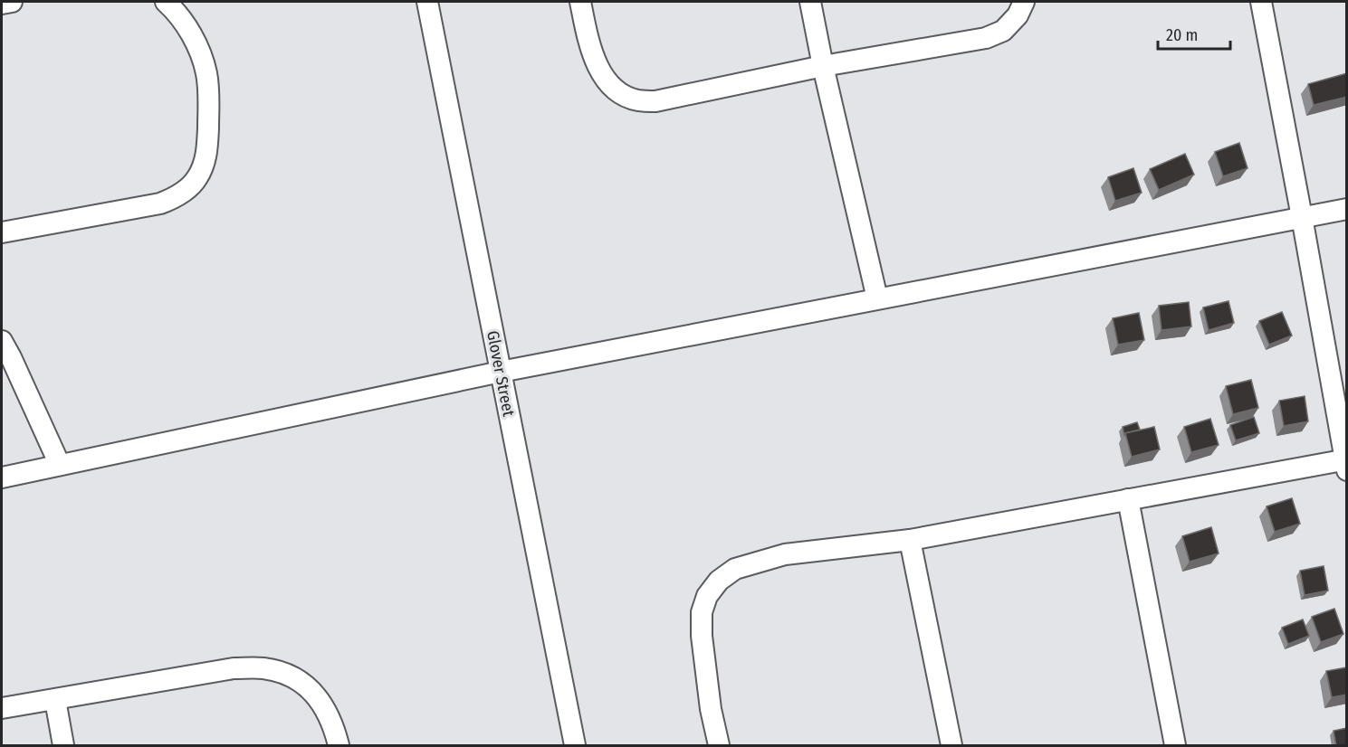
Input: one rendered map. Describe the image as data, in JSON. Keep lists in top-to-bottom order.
{
  "streets": {
    "street": ["Glover Street"]
  },
  "scale_bar": "20 m"
}
